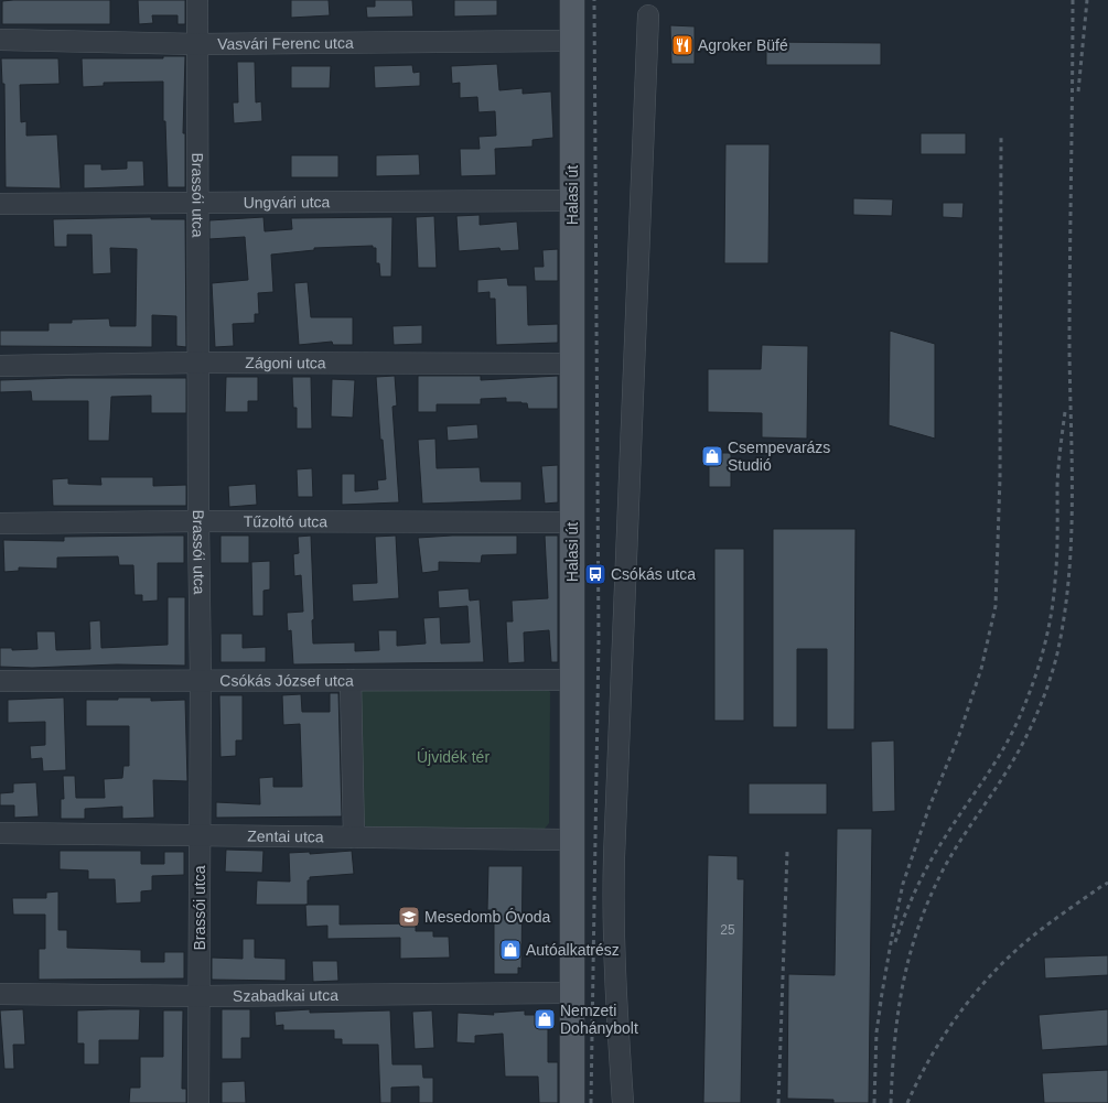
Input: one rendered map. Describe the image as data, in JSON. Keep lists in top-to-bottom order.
{
  "streets": {
    "main road": ["Halasi út"],
    "street": [
      "Vasvári Ferenc utca",
      "Brassói utca",
      "Ungvári utca",
      "Zágoni utca",
      "Tűzoltó utca",
      "Csókás József utca",
      "Zentai utca",
      "Szabadkai utca"
    ]
  },
  "crossings": [
    ["Vasvári Ferenc utca", "Brassói utca"],
    ["Vasvári Ferenc utca", "Halasi út"],
    ["Brassói utca", "Ungvári utca"],
    ["Brassói utca", "Zágoni utca"],
    ["Brassói utca", "Tűzoltó utca"],
    ["Brassói utca", "Csókás József utca"],
    ["Brassói utca", "Zentai utca"],
    ["Brassói utca", "Szabadkai utca"],
    ["Halasi út", "Ungvári utca"],
    ["Halasi út", "Zágoni utca"],
    ["Halasi út", "Tűzoltó utca"],
    ["Halasi út", "Csókás József utca"],
    ["Halasi út", "Zentai utca"],
    ["Halasi út", "Szabadkai utca"]
  ],
  "parks": ["Újvidék tér"],
  "places": {
    "restaurant": ["Agroker Büfé"],
    "shop": ["Csempevarázs Studió", "Autóalkatrész", "Nemzeti Dohánybolt"],
    "bus stop": ["Csókás utca"],
    "school or university": ["Mesedomb Óvoda"]
  },
  "house_numbers": ["25"]
}
